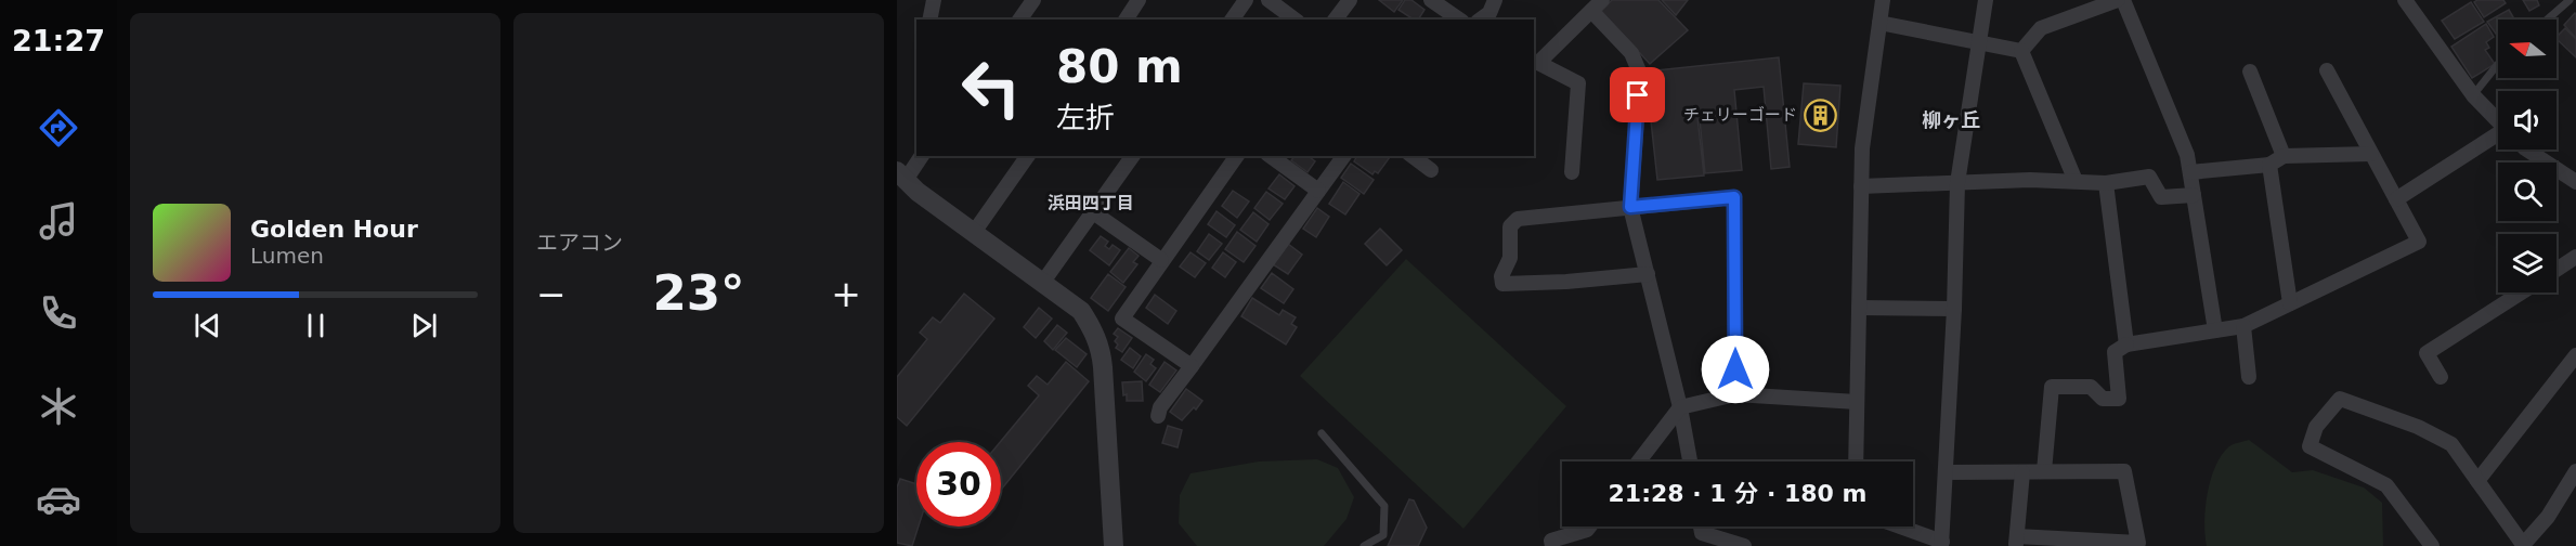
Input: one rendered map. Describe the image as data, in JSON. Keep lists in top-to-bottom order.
{
  "districts": ["柳ヶ丘", "浜田四丁目"],
  "places": {
    "building": ["チェリーゴード"]
  },
  "north": "left",
  "page": {
    "tabs": "21:27",
    "tile": "エアコン",
    "turn": ["80 m", "左折"],
    "song": ["Golden Hour", "Lumen"],
    "heat": ["−", "23°", "+"],
    "limit": "30",
    "trip": "21:28 · 1 分 · 180 m"
  }
}
